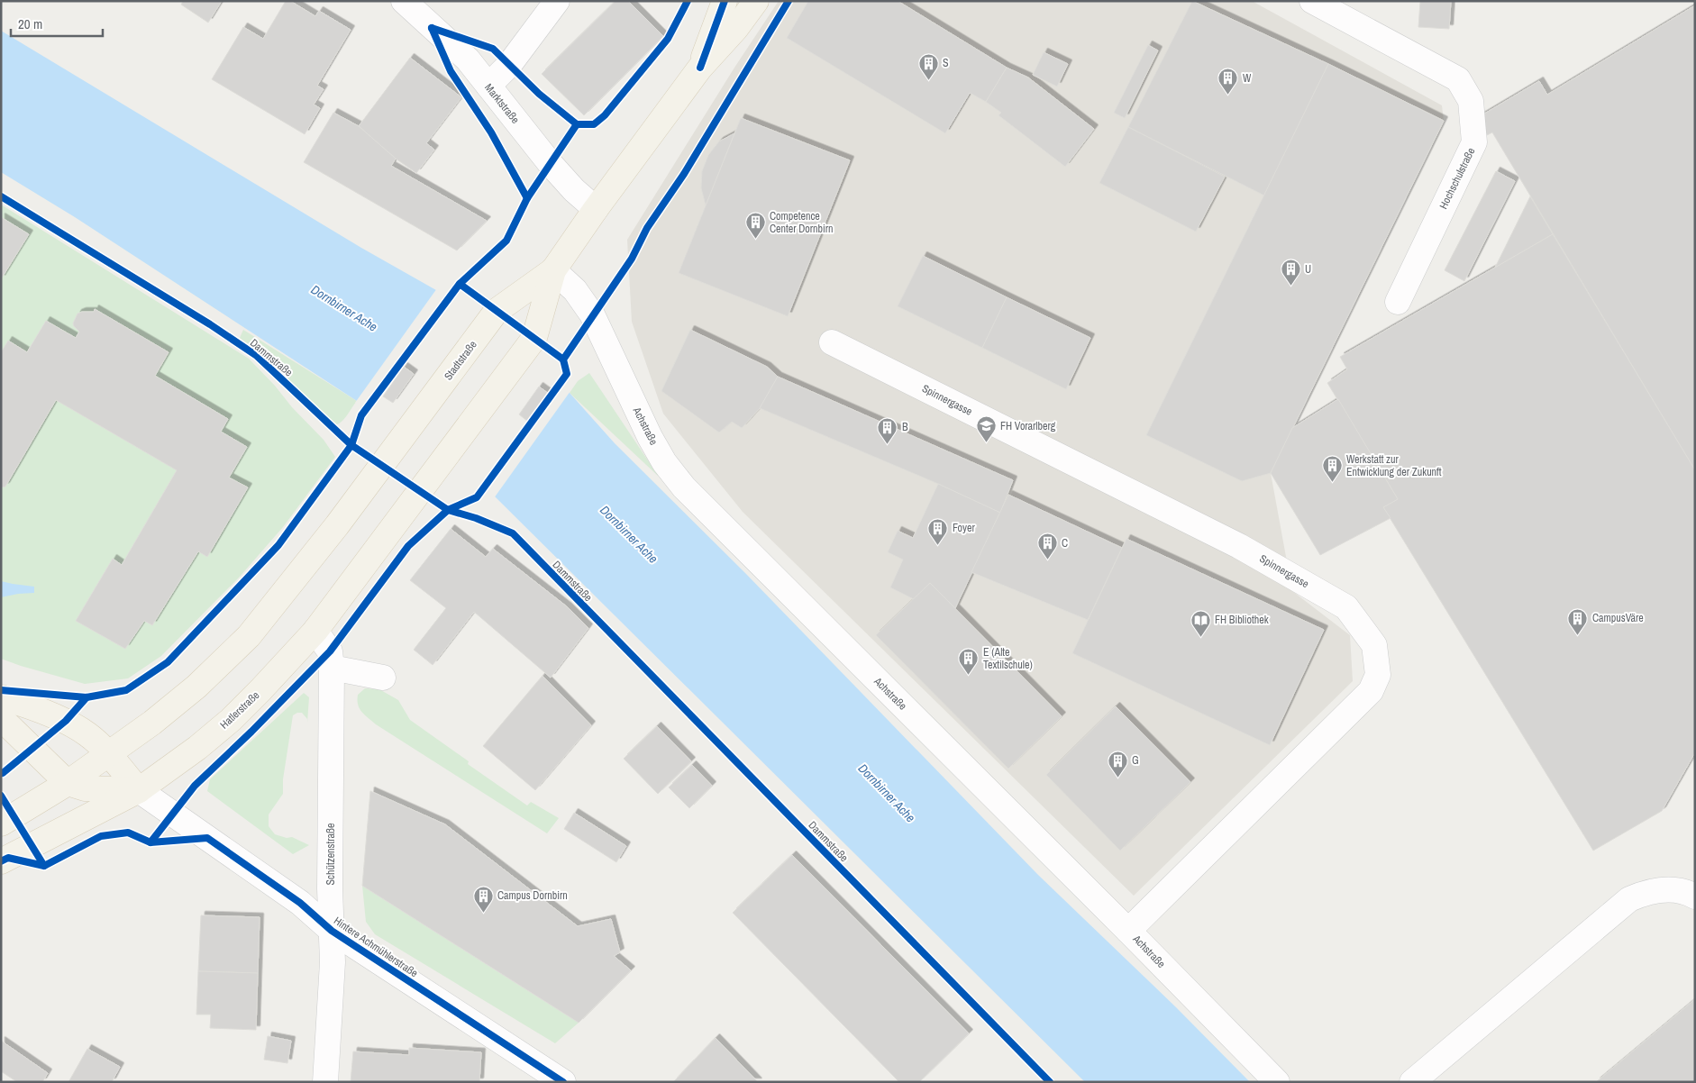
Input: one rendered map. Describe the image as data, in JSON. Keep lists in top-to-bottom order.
{
  "streets": {
    "main road": ["Stadtstraße", "Hatlerstraße"],
    "street": [
      "Marktstraße",
      "Hochschulstraße",
      "Spinnergasse",
      "Achstraße",
      "Schützenstraße",
      "Hintere Achmühlerstraße"
    ],
    "cycle path": ["Dammstraße"]
  },
  "crossings": [
    ["Marktstraße", "Stadtstraße"],
    ["Stadtstraße", "Achstraße"],
    ["Stadtstraße", "Hatlerstraße"],
    ["Spinnergasse", "Achstraße"],
    ["Hatlerstraße", "Schützenstraße"],
    ["Hatlerstraße", "Hintere Achmühlerstraße"],
    ["Schützenstraße", "Hintere Achmühlerstraße"]
  ],
  "water": ["Dornbirner Ache"],
  "places": {
    "building": [
      "S",
      "W",
      "Competence Center Dornbirn",
      "U",
      "B",
      "Werkstatt zur Entwicklung der Zukunft",
      "Foyer",
      "C",
      "CampusVäre",
      "E (Alte Textilschule)",
      "G",
      "Campus Dornbirn"
    ],
    "school or university": ["FH Vorarlberg"],
    "library": ["FH Bibliothek"]
  },
  "scale_bar": "20 m"
}
